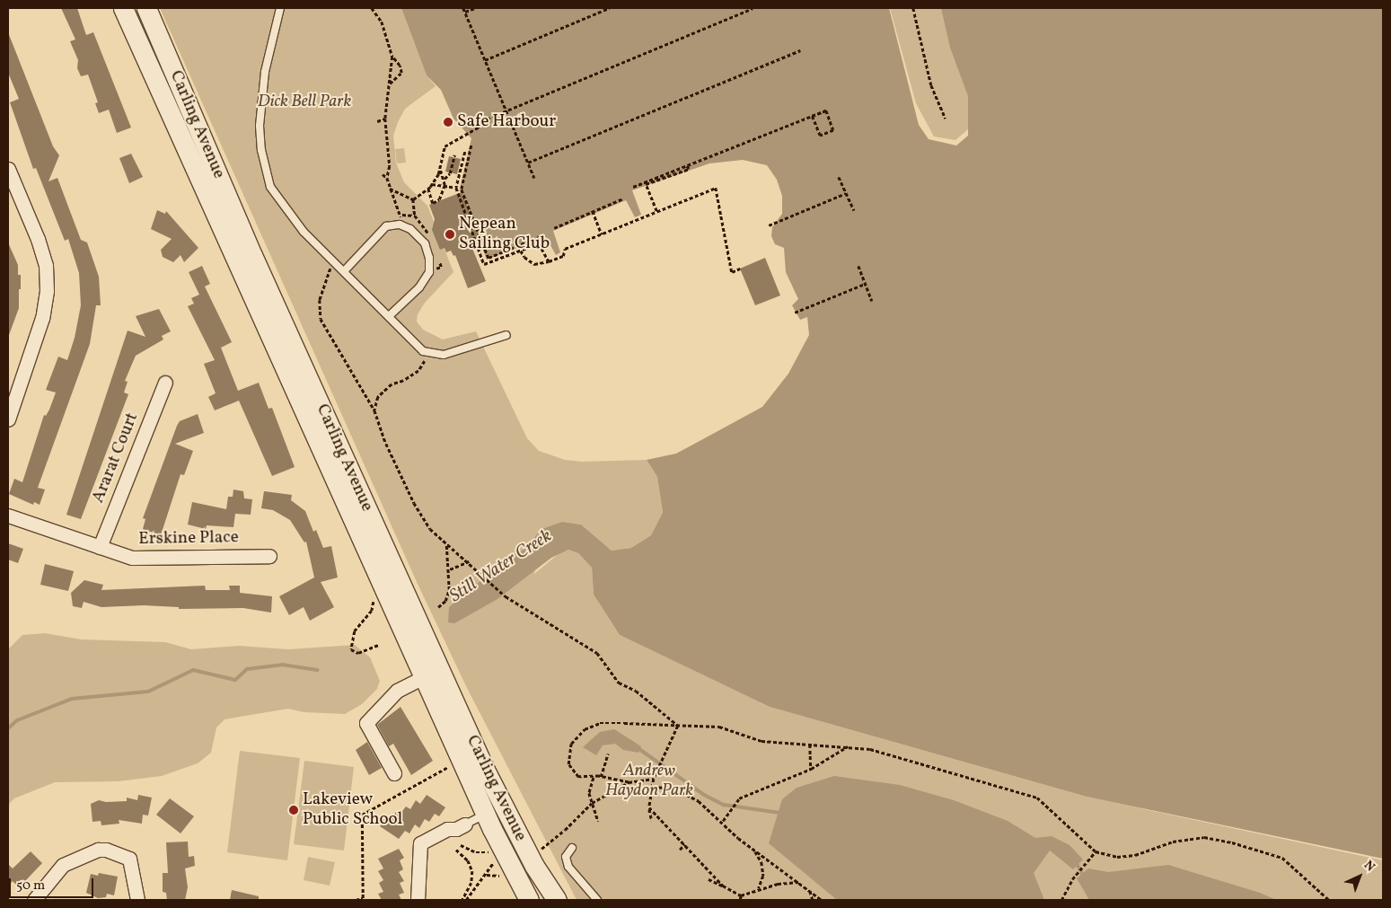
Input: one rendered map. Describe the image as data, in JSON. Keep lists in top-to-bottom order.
{
  "streets": {
    "main road": ["Carling Avenue"],
    "street": ["Ararat Court", "Erskine Place"]
  },
  "crossings": [
    ["Ararat Court", "Erskine Place"]
  ],
  "water": ["Still Water Creek"],
  "parks": ["Dick Bell Park", "Andrew Haydon Park"],
  "places": ["Safe Harbour", "Nepean Sailing Club", "Lakeview Public School"],
  "scale_bar": "50 m",
  "north": "top right"
}
